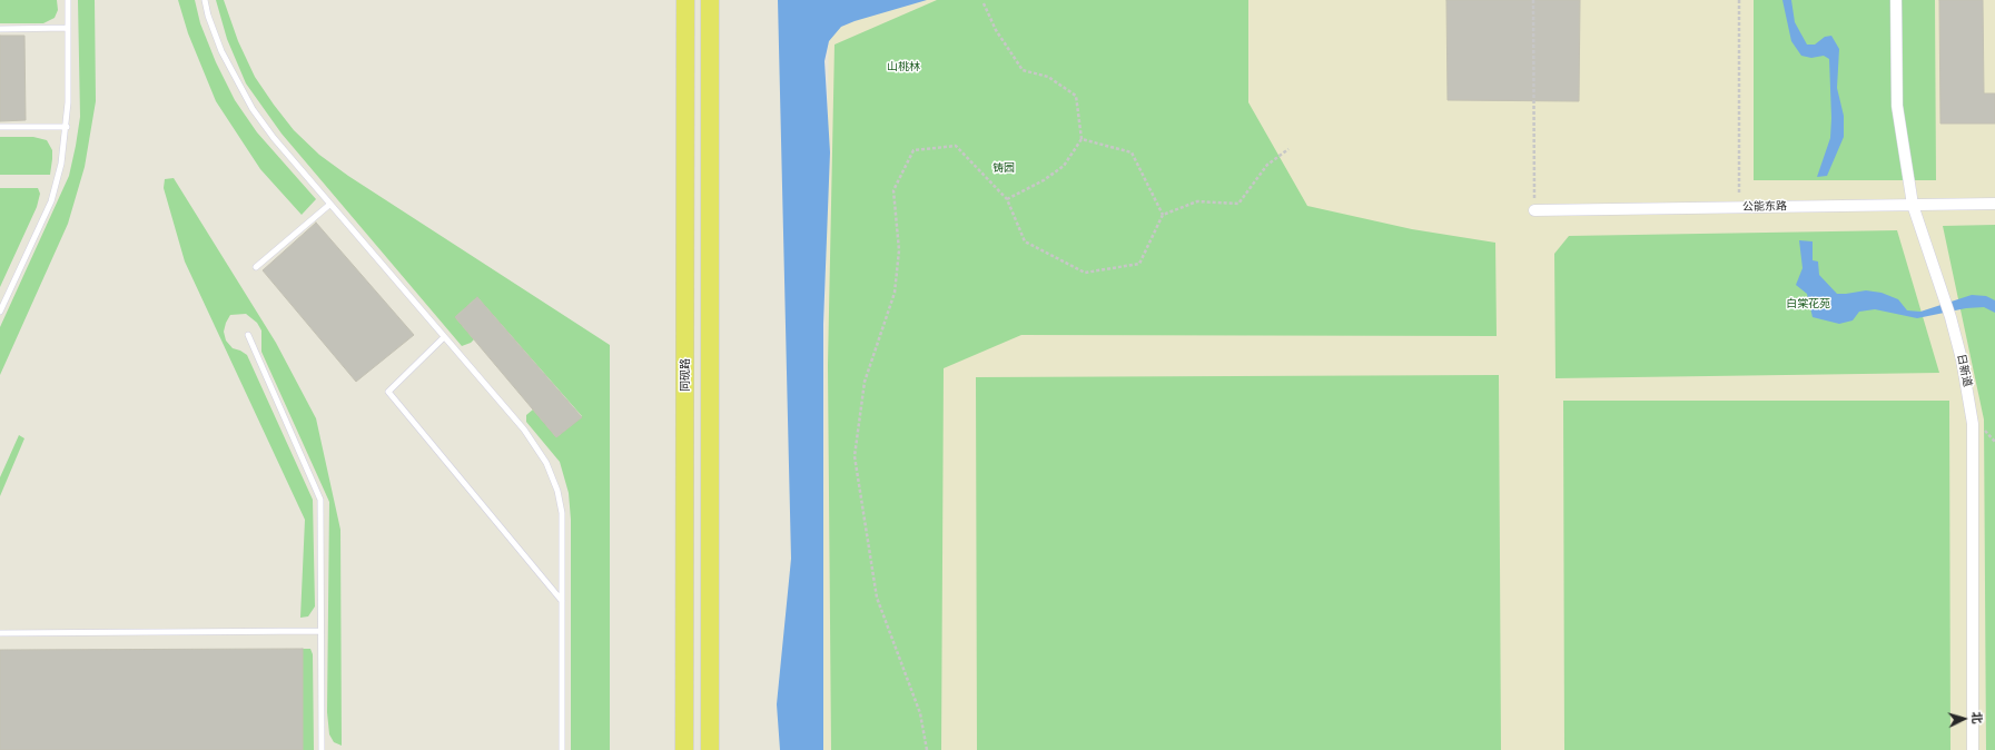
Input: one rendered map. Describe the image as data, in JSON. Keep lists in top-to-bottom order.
{
  "streets": {
    "main road": ["同砚路"],
    "street": ["公能东路", "日新道"]
  },
  "crossings": [
    ["公能东路", "日新道"]
  ],
  "parks": ["山桃林", "铸园", "白棠花苑"],
  "north": "right"
}
